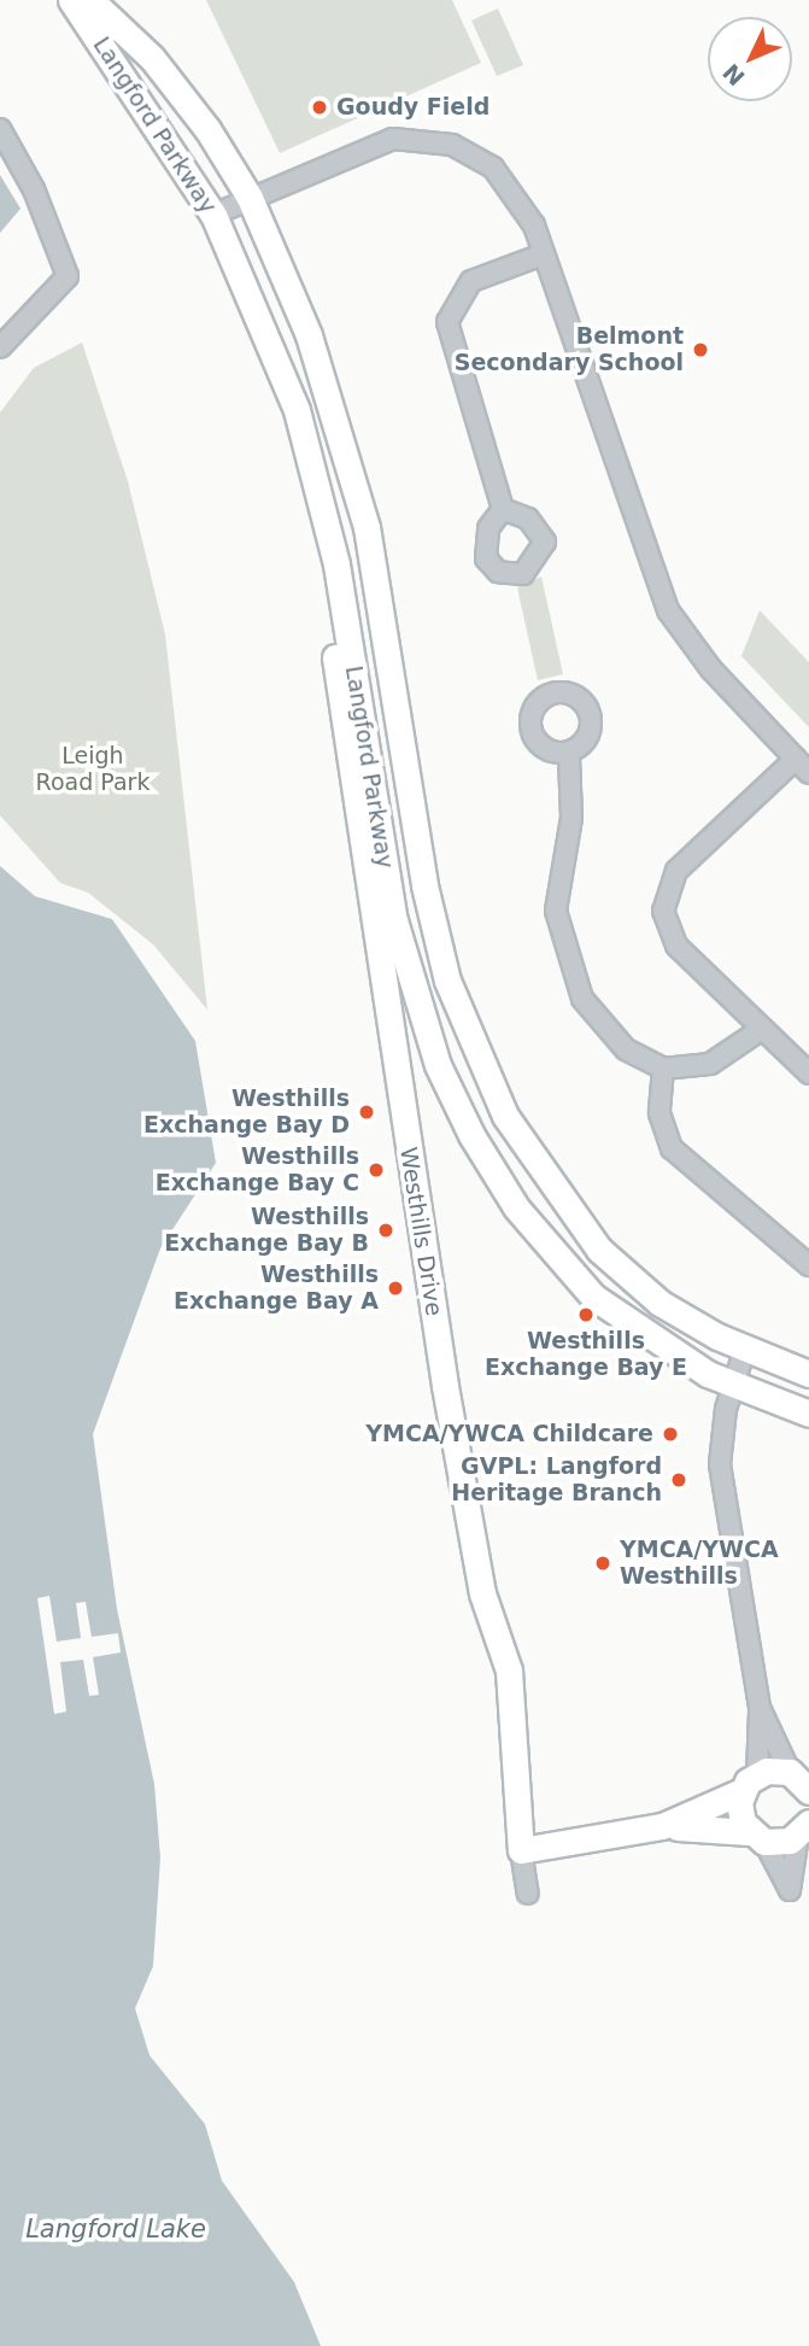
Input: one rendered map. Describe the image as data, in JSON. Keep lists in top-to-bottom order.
{
  "streets": {
    "main road": ["Langford Parkway", "Westhills Drive"]
  },
  "crossings": [
    ["Langford Parkway", "Westhills Drive"]
  ],
  "water": ["Langford Lake"],
  "parks": ["Leigh Road Park"],
  "places": [
    "Goudy Field",
    "Belmont Secondary School",
    "Westhills Exchange Bay D",
    "Westhills Exchange Bay C",
    "Westhills Exchange Bay B",
    "Westhills Exchange Bay A",
    "Westhills Exchange Bay E",
    "YMCA/YWCA Childcare",
    "GVPL: Langford Heritage Branch",
    "YMCA/YWCA Westhills"
  ],
  "north": "bottom left"
}
